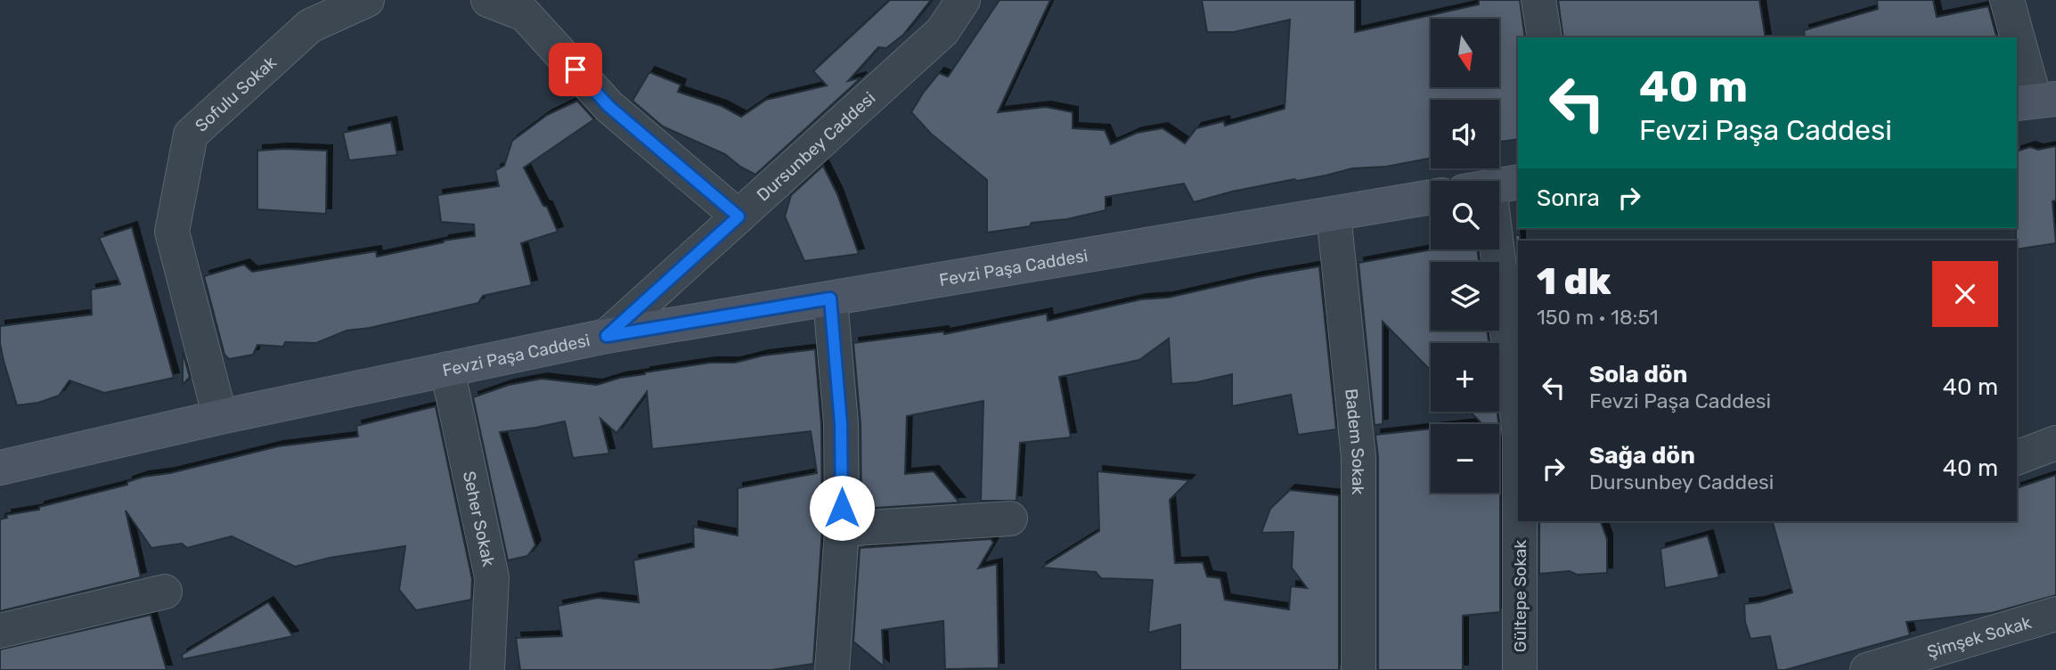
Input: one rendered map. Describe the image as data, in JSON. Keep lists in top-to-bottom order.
{
  "streets": {
    "main road": ["Fevzi Paşa Caddesi"],
    "street": [
      "Sofulu Sokak",
      "Dursunbey Caddesi",
      "Badem Sokak",
      "Seher Sokak",
      "Gültepe Sokak",
      "Şimşek Sokak"
    ]
  },
  "crossings": [
    ["Sofulu Sokak", "Fevzi Paşa Caddesi"],
    ["Dursunbey Caddesi", "Fevzi Paşa Caddesi"],
    ["Fevzi Paşa Caddesi", "Badem Sokak"],
    ["Fevzi Paşa Caddesi", "Seher Sokak"]
  ],
  "north": "bottom",
  "page": {
    "map_buttons": ["+", "−"],
    "turn": ["40 m", "Fevzi Paşa Caddesi"],
    "then": "Sonra",
    "heading": ["1 dk", "150 m · 18:51"],
    "list": [
      {
        "name": "Sola dön",
        "note": "Fevzi Paşa Caddesi",
        "value": "40 m"
      },
      {
        "name": "Sağa dön",
        "note": "Dursunbey Caddesi",
        "value": "40 m"
      }
    ]
  }
}
